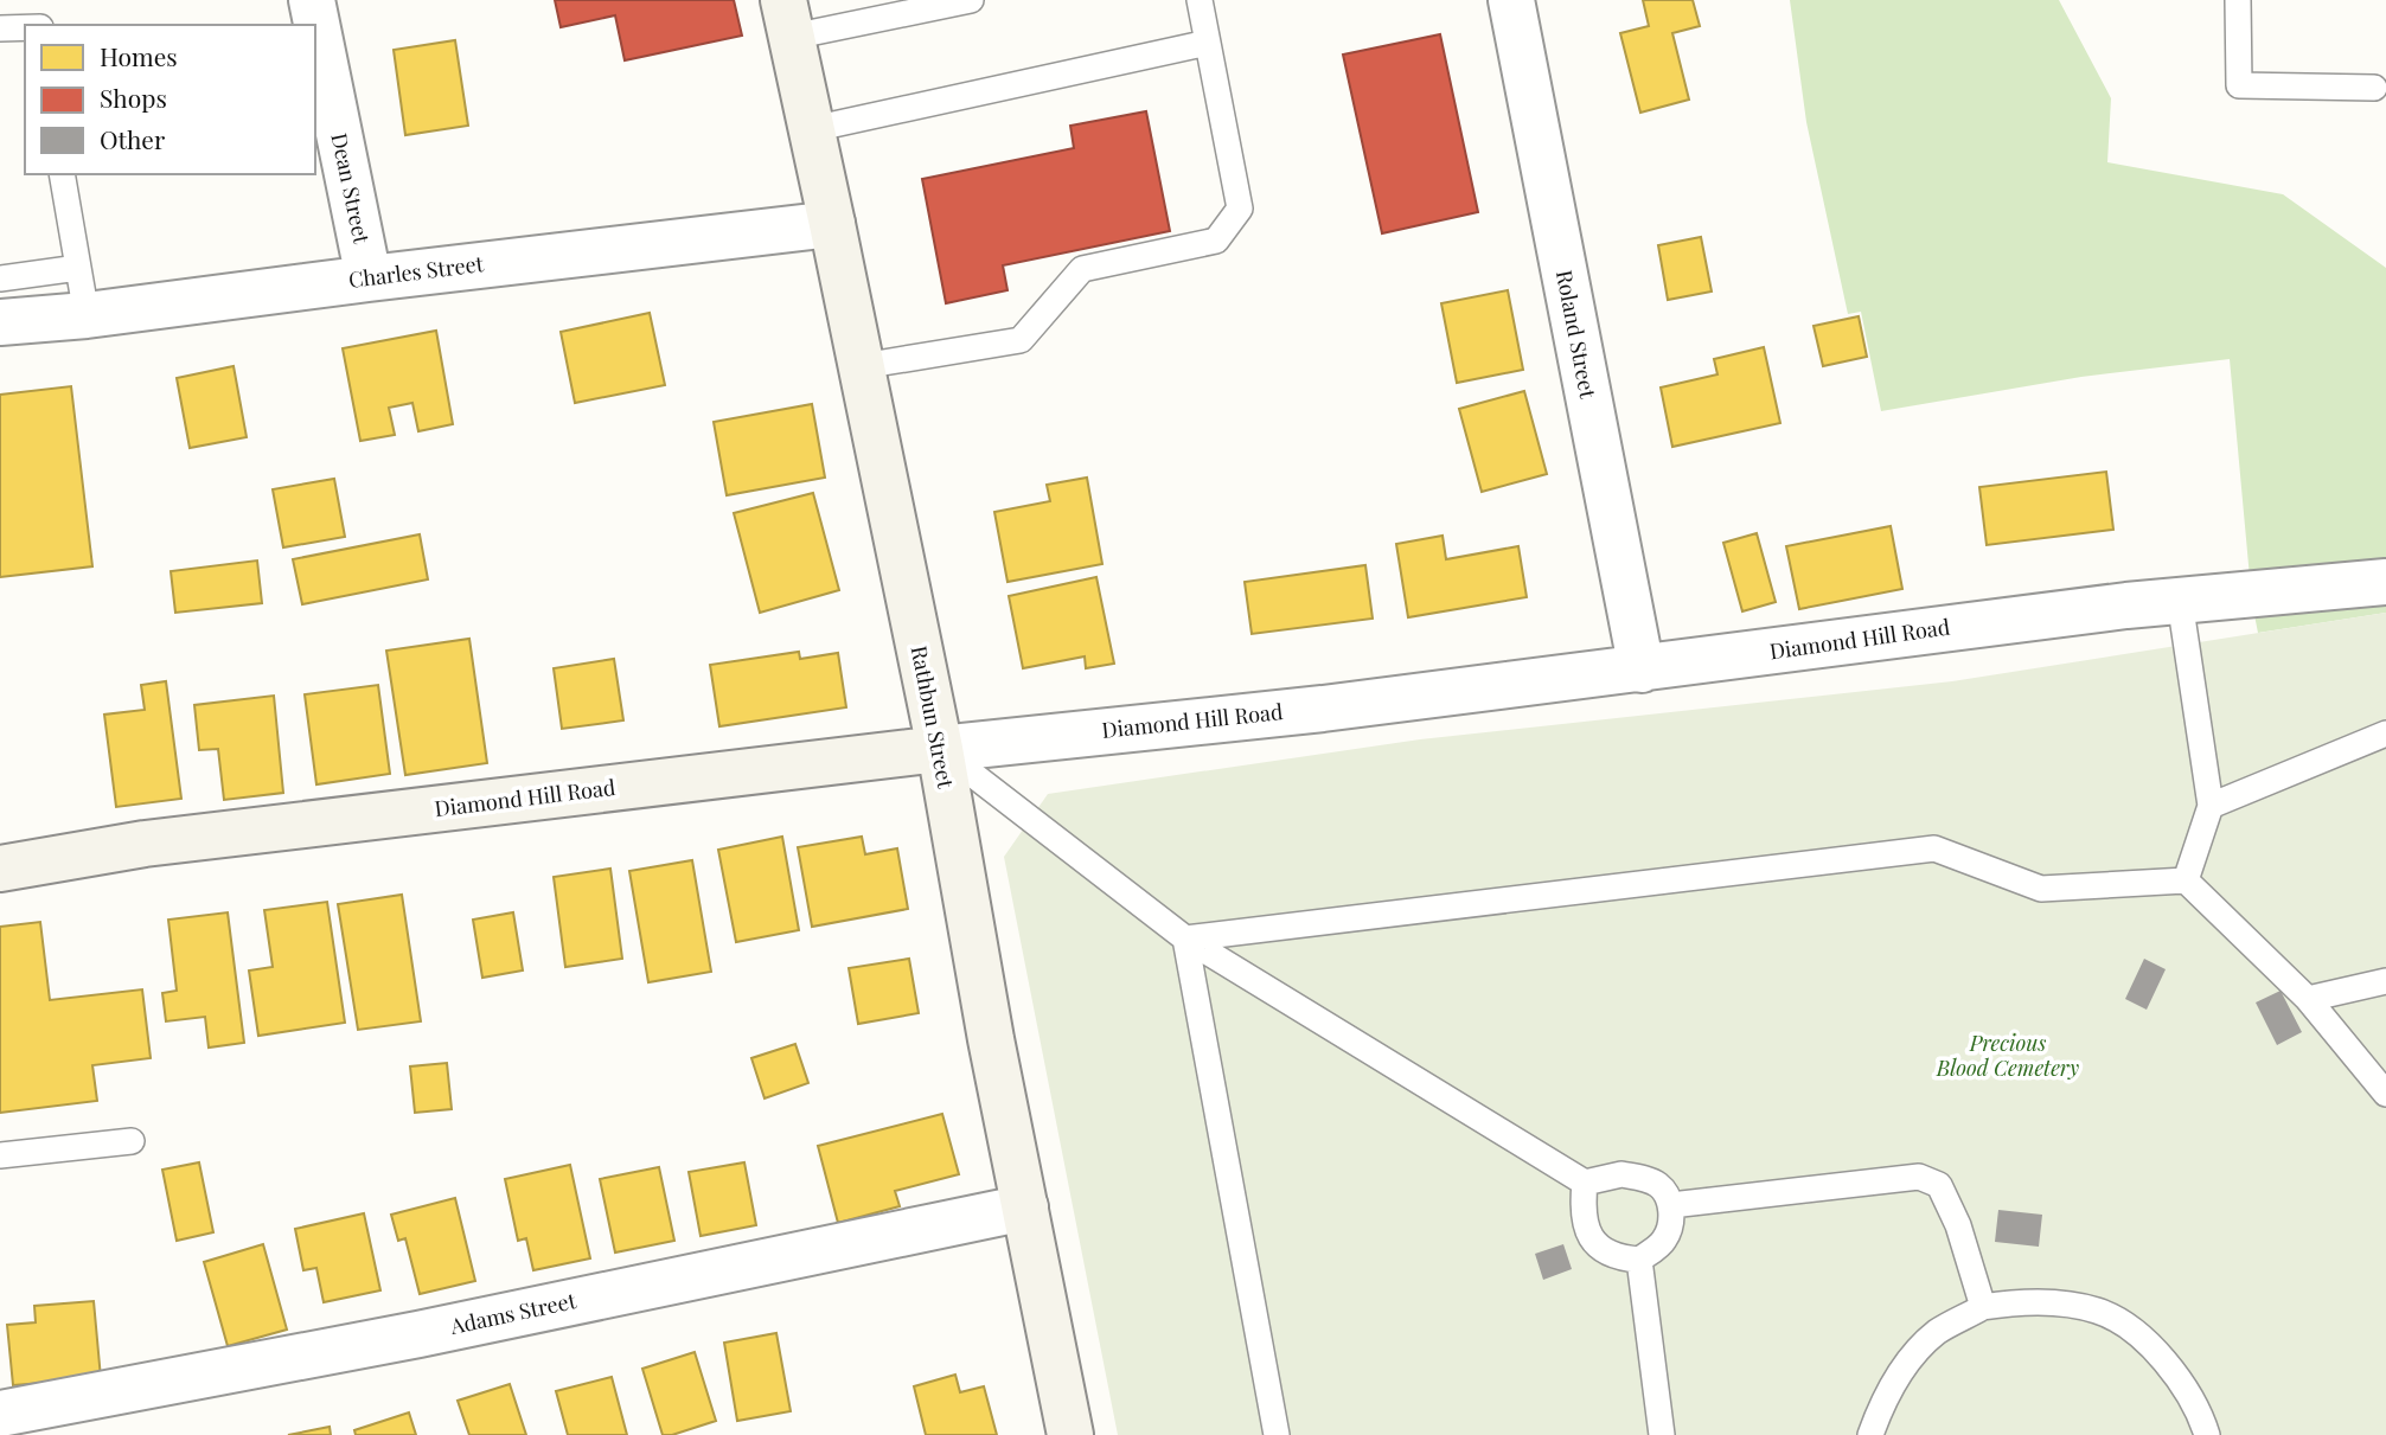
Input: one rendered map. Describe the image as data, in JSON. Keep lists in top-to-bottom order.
{
  "streets": {
    "main road": ["Diamond Hill Road", "Rathbun Street"],
    "street": [
      "Dean Street",
      "Charles Street",
      "Roland Street",
      "Adams Street"
    ]
  },
  "crossings": [
    ["Dean Street", "Charles Street"],
    ["Charles Street", "Rathbun Street"],
    ["Roland Street", "Diamond Hill Road"],
    ["Diamond Hill Road", "Rathbun Street"],
    ["Rathbun Street", "Adams Street"]
  ],
  "parks": ["Precious Blood Cemetery"],
  "legend": ["Homes", "Shops", "Other"]
}
